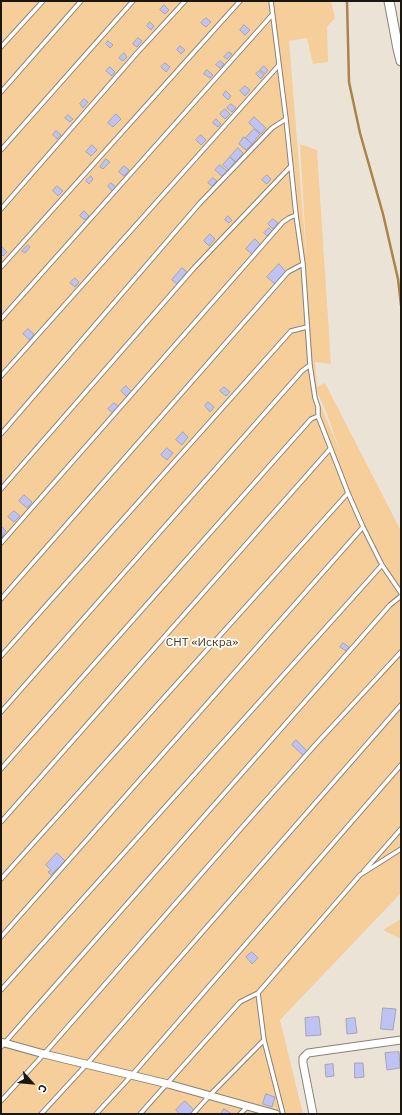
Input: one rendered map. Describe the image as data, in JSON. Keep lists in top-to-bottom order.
{
  "parks": ["СНТ «Искра»"],
  "north": "bottom right"
}
